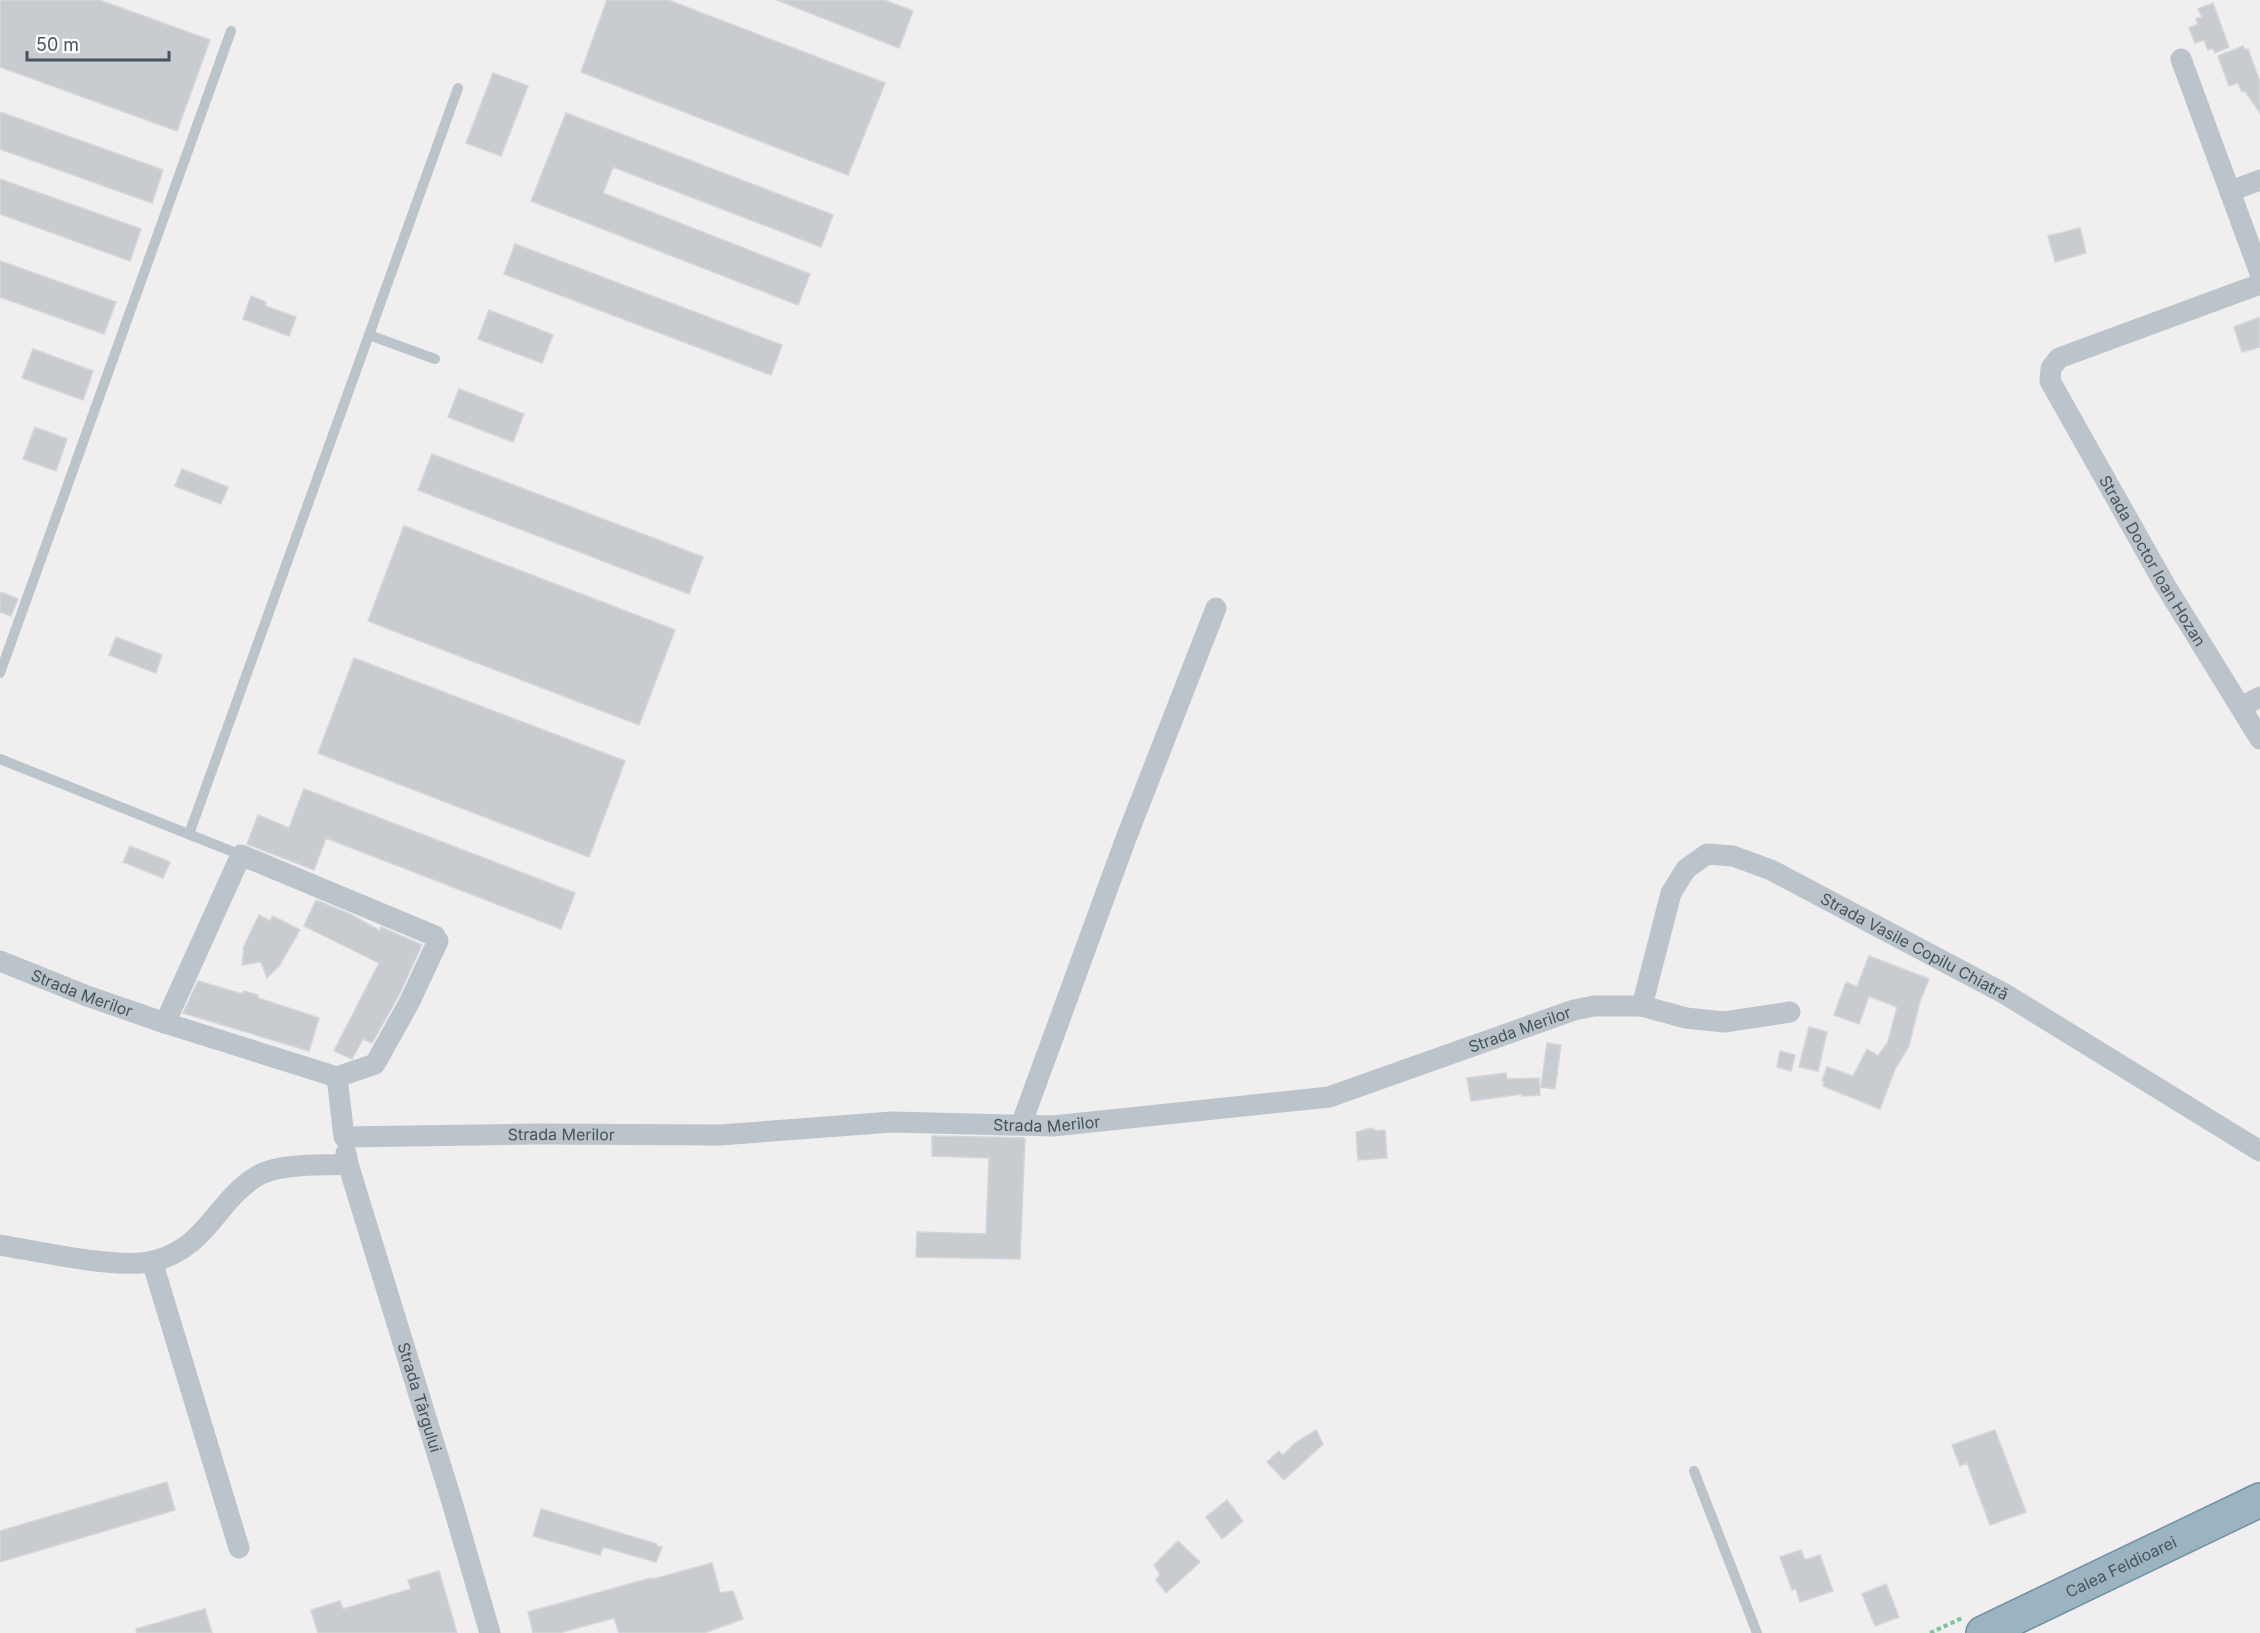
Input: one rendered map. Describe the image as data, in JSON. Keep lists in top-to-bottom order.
{
  "streets": {
    "highway": ["Calea Feldioarei"],
    "street": [
      "Strada Doctor Ioan Hozan",
      "Strada Vasile Copilu Chiatră",
      "Strada Merilor",
      "Strada Târgului"
    ]
  },
  "crossings": [
    ["Strada Vasile Copilu Chiatră", "Strada Merilor"],
    ["Strada Merilor", "Strada Târgului"]
  ],
  "scale_bar": "50 m"
}
